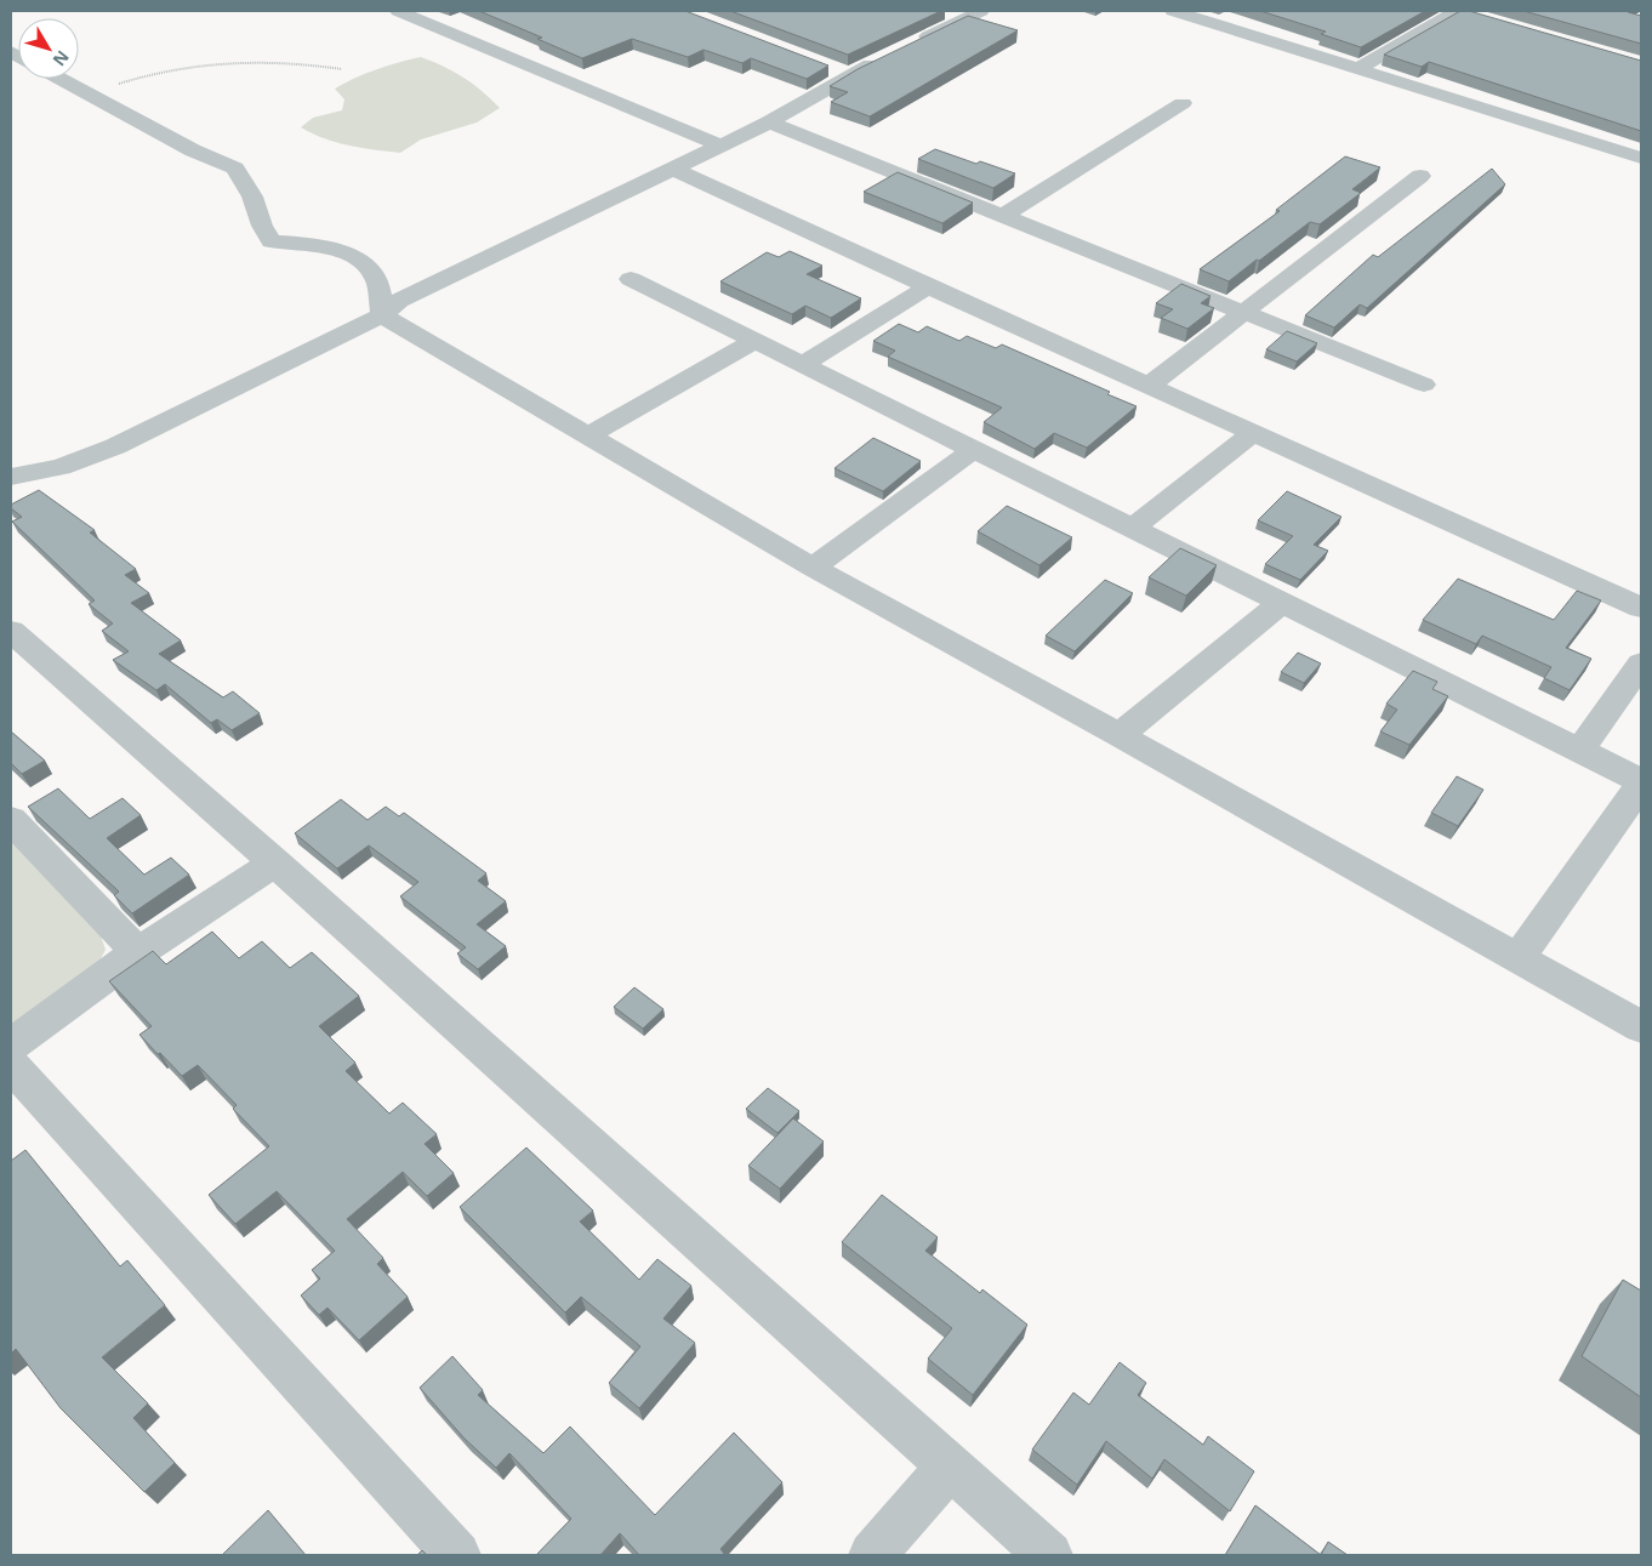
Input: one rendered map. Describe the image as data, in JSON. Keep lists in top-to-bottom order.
{
  "north": "bottom right"
}
